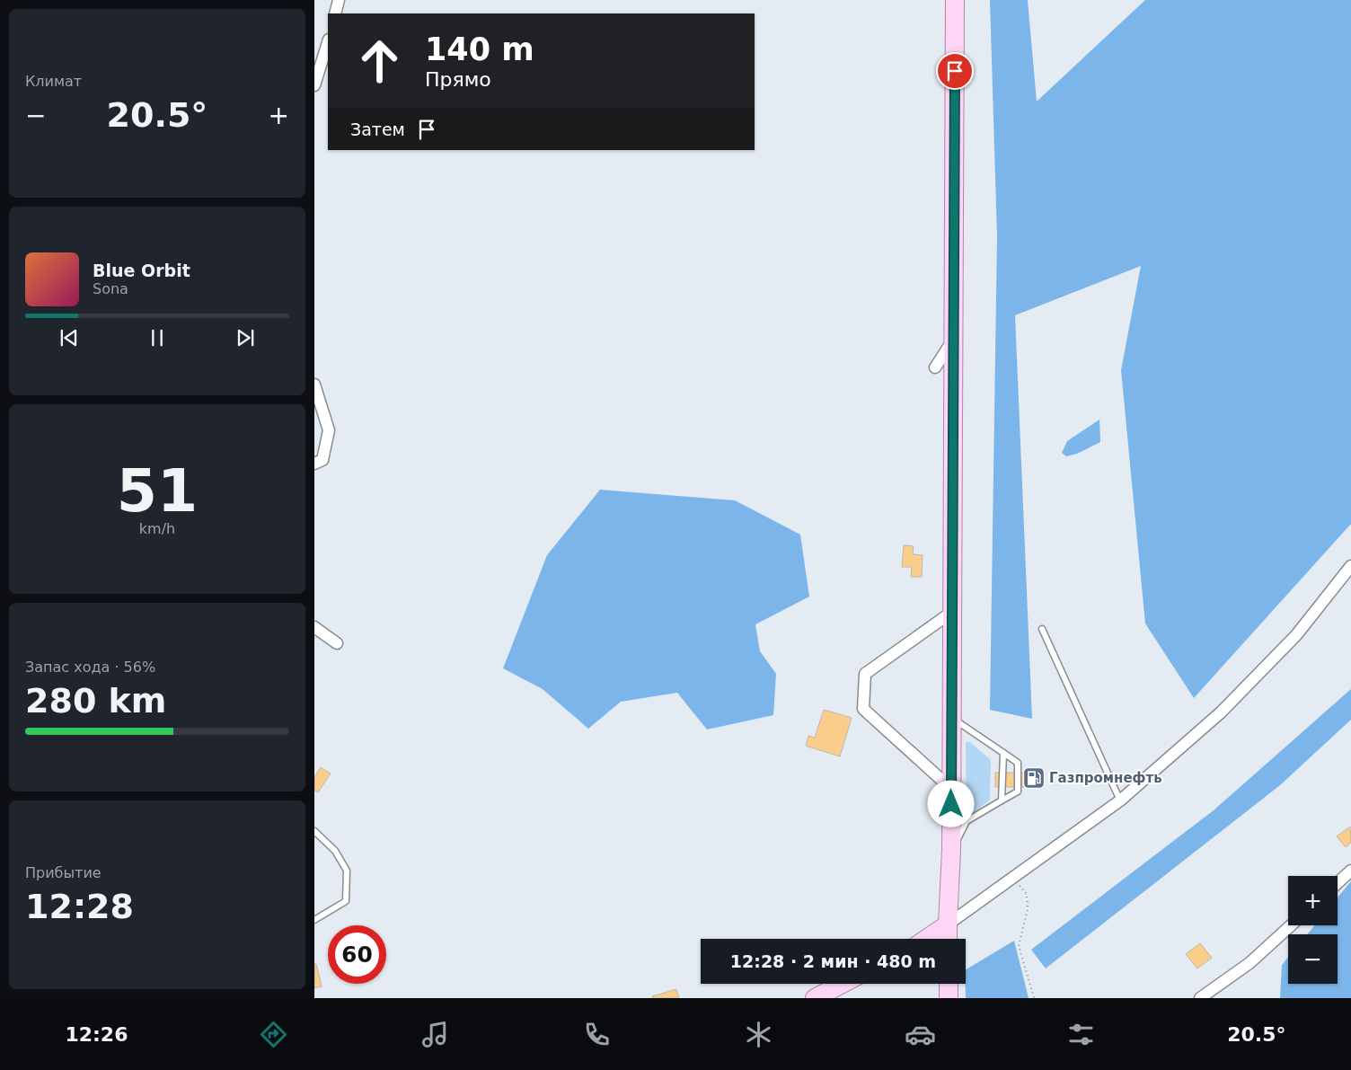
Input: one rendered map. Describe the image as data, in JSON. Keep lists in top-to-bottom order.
{
  "places": {
    "fuel station": ["Газпромнефть"]
  },
  "page": {
    "tile": [
      "Климат",
      ["51", "km/h"],
      ["Запас хода · 56%", "280 km"],
      ["Прибытие", "12:28"]
    ],
    "turn": ["140 m", "Прямо"],
    "heat": ["−", "20.5°", "+"],
    "then": "Затем",
    "song": ["Blue Orbit", "Sona"],
    "map_buttons": ["+", "−"],
    "limit": "60",
    "trip": "12:28 · 2 мин · 480 m",
    "tabs": ["12:26", "20.5°"]
  }
}
